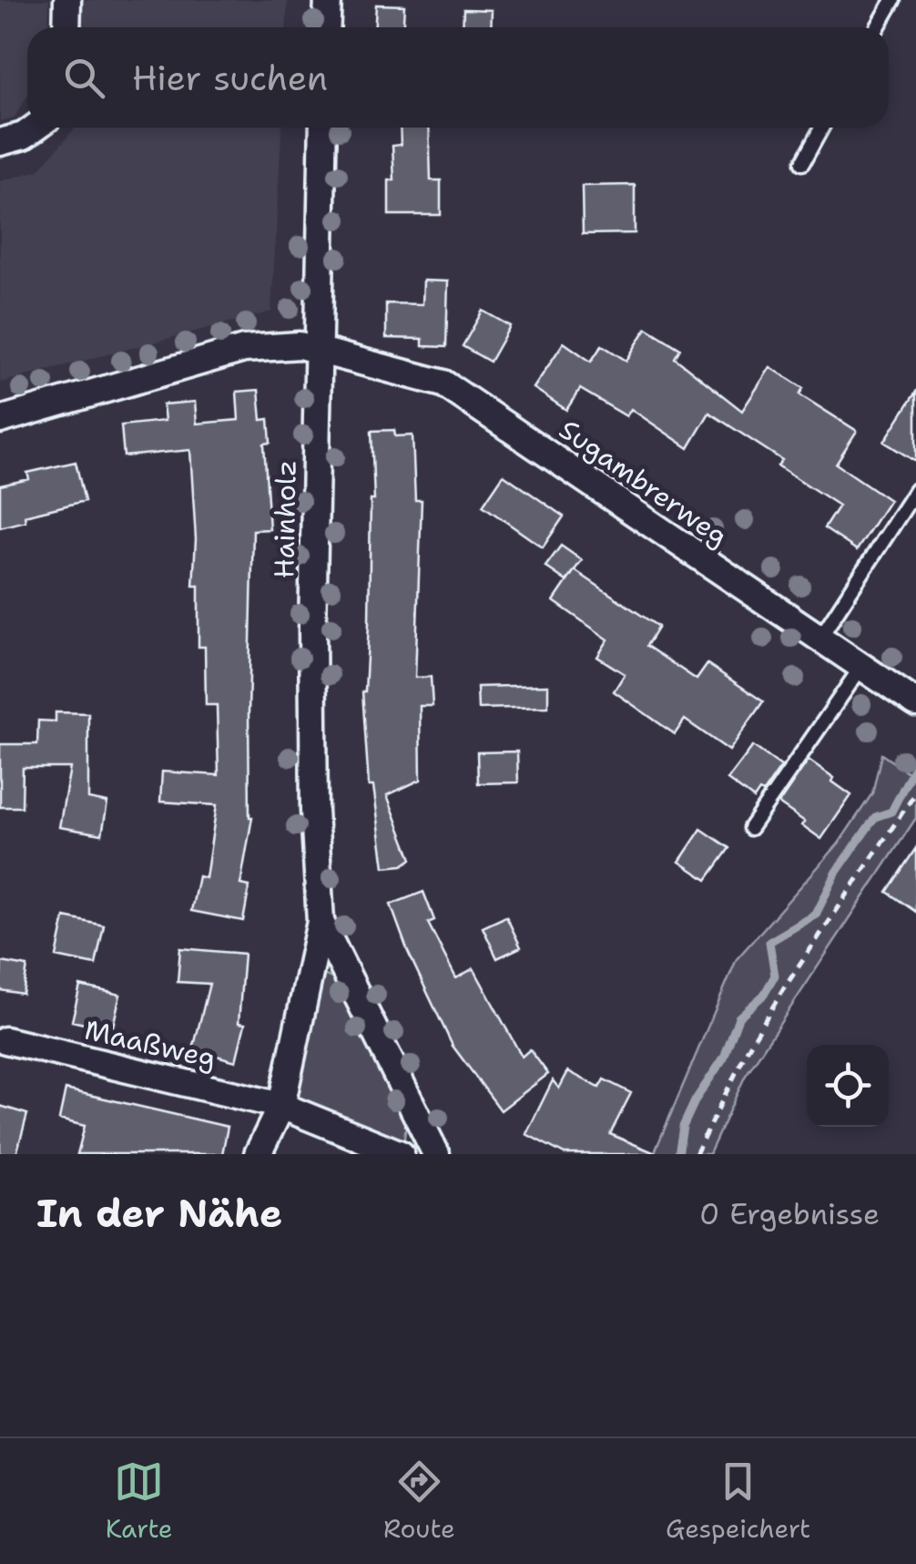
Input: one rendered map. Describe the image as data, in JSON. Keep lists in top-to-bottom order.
{
  "streets": {
    "street": ["Sugambrerweg", "Hainholz", "Maaßweg"]
  },
  "crossings": [
    ["Sugambrerweg", "Hainholz"],
    ["Hainholz", "Maaßweg"]
  ],
  "page": {
    "search": "Hier suchen",
    "heading": ["In der Nähe", "0 Ergebnisse"],
    "nav": ["Karte", "Route", "Gespeichert"]
  }
}
